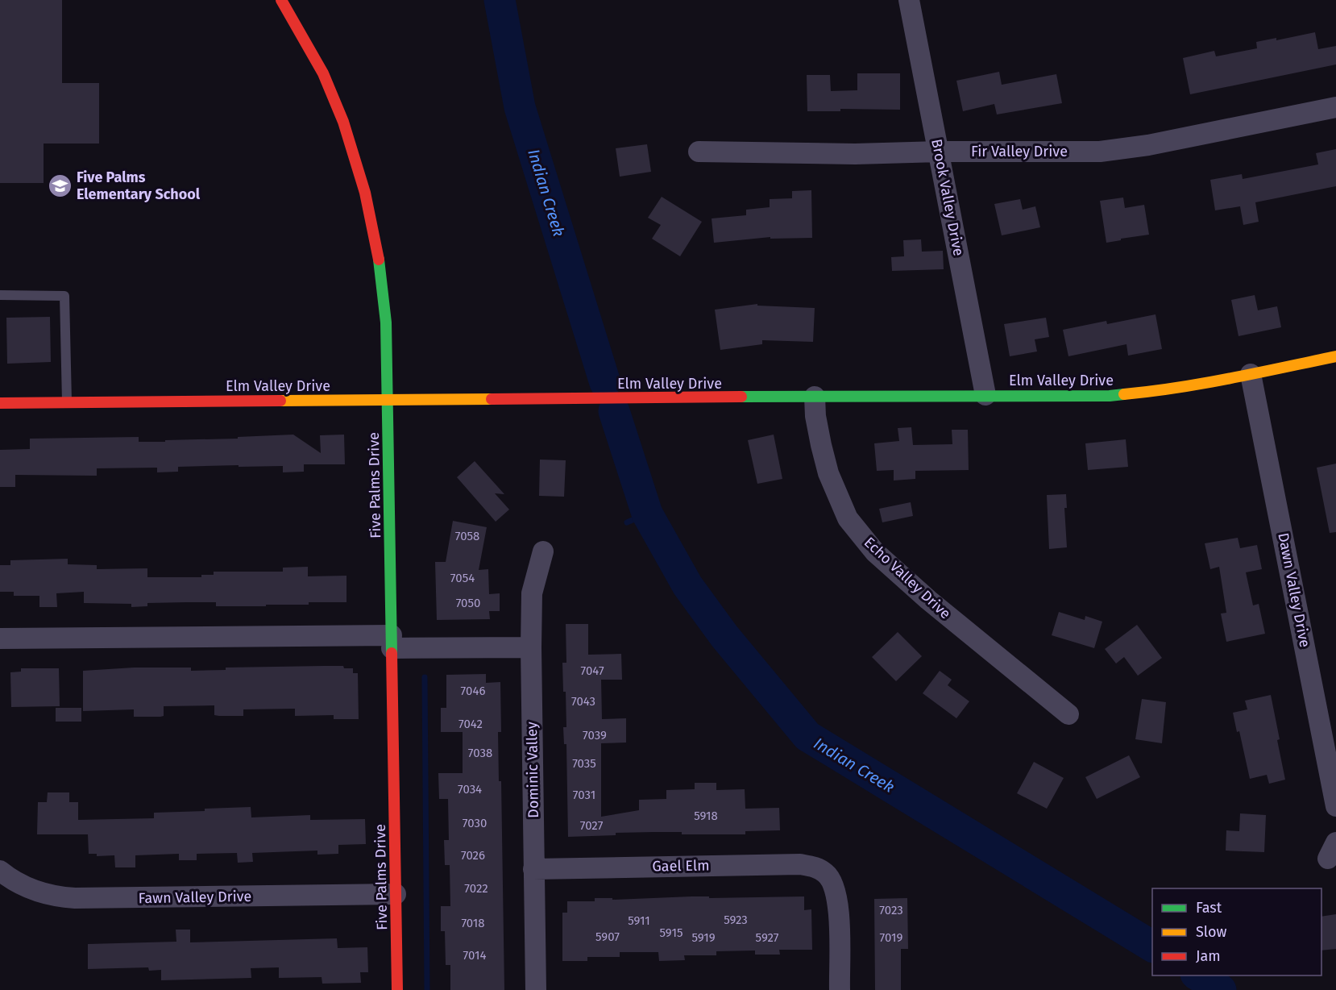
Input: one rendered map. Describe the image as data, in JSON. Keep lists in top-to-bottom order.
{
  "streets": {
    "street": [
      "Fir Valley Drive",
      "Brook Valley Drive",
      "Elm Valley Drive",
      "Five Palms Drive",
      "Echo Valley Drive",
      "Dawn Valley Drive",
      "Dominic Valley",
      "Gael Elm",
      "Fawn Valley Drive"
    ]
  },
  "crossings": [
    ["Fir Valley Drive", "Brook Valley Drive"],
    ["Brook Valley Drive", "Elm Valley Drive"],
    ["Elm Valley Drive", "Five Palms Drive"],
    ["Elm Valley Drive", "Echo Valley Drive"],
    ["Elm Valley Drive", "Dawn Valley Drive"],
    ["Five Palms Drive", "Fawn Valley Drive"],
    ["Dominic Valley", "Gael Elm"]
  ],
  "water": ["Indian Creek"],
  "places": {
    "school or university": ["Five Palms Elementary School"]
  },
  "house_numbers": [
    "7058",
    "7054",
    "7050",
    "7047",
    "7046",
    "7043",
    "7042",
    "7039",
    "7038",
    "7035",
    "7034",
    "7031",
    "5918",
    "7030",
    "7027",
    "7026",
    "7022",
    "7023",
    "5923",
    "5911",
    "7018",
    "5915",
    "5907",
    "5919",
    "5927",
    "7019",
    "7014"
  ],
  "legend": ["Fast", "Slow", "Jam"]
}
